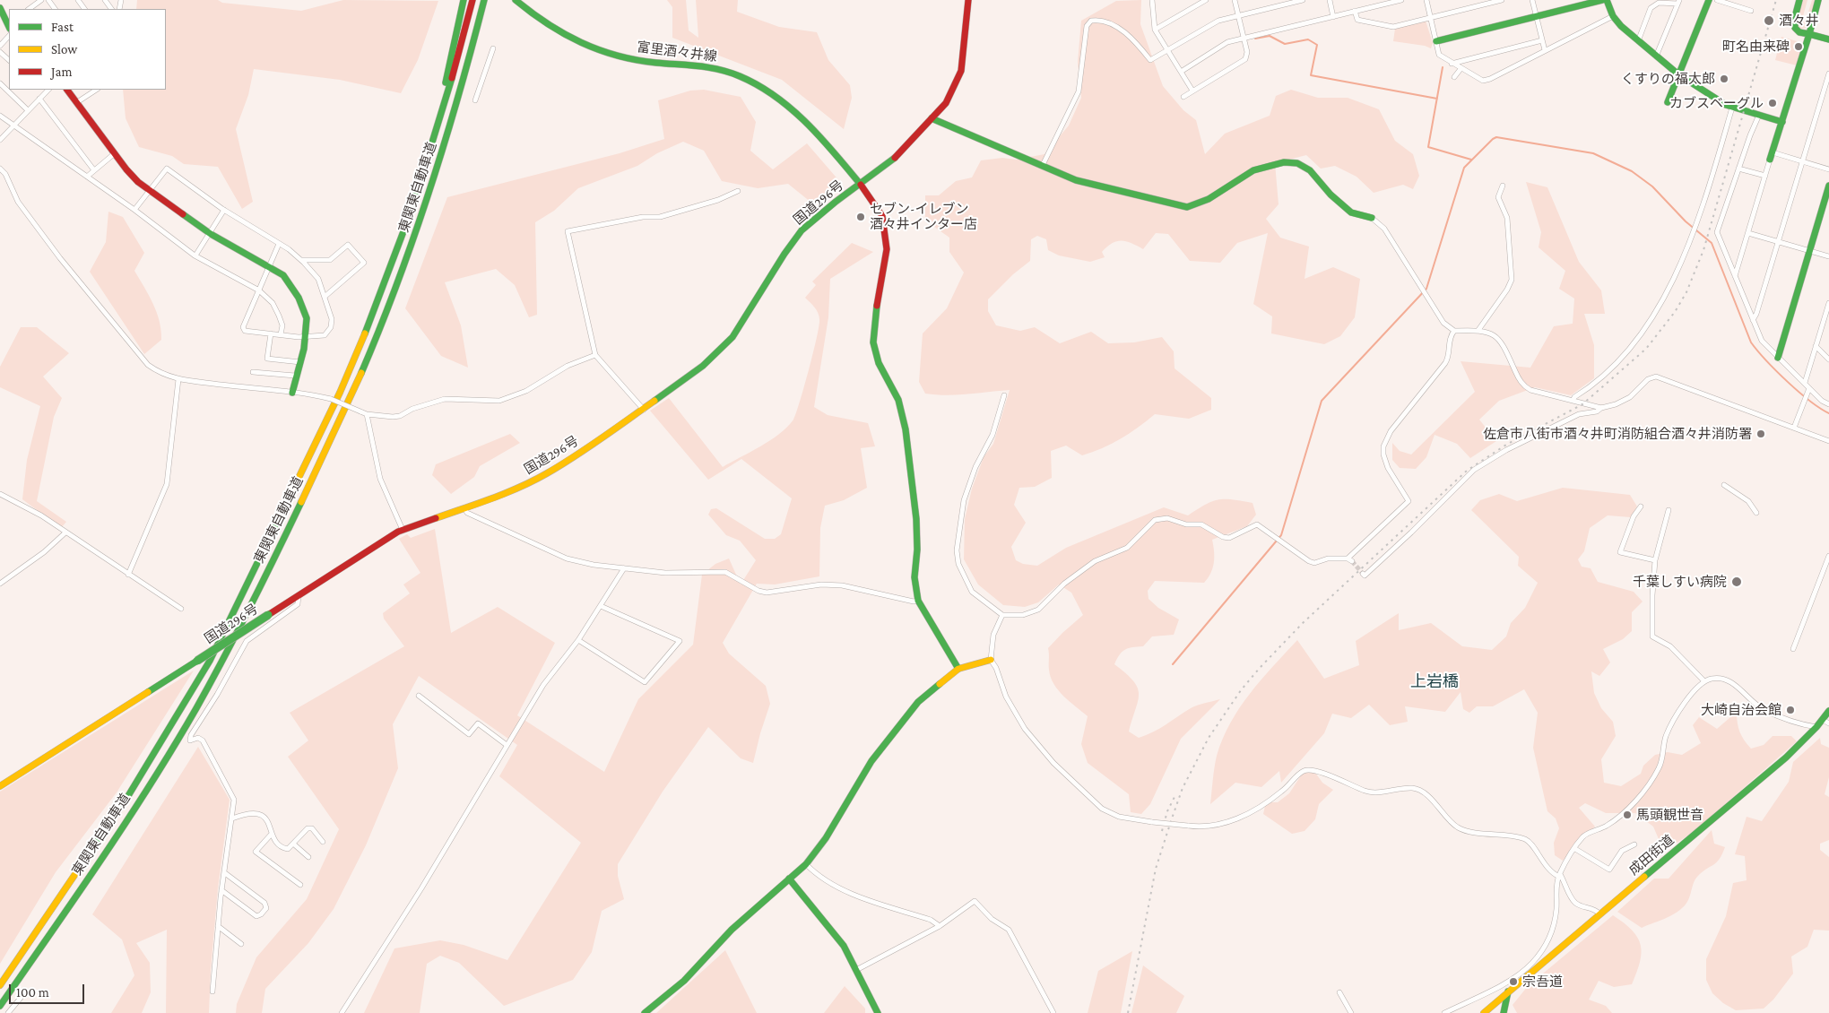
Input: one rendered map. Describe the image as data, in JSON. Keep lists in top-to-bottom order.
{
  "streets": {
    "main road": [
      "富里酒々井線",
      "東関東自動車道",
      "国道296号",
      "成田街道"
    ]
  },
  "crossings": [
    ["富里酒々井線", "国道296号"]
  ],
  "districts": ["上岩橋"],
  "places": [
    "酒々井",
    "町名由来碑",
    "くすりの福太郎",
    "カブスベーグル",
    "セブン-イレブン 酒々井インター店",
    "佐倉市八街市酒々井町消防組合酒々井消防署",
    "千葉しすい病院",
    "大崎自治会館",
    "馬頭観世音",
    "宗吾道"
  ],
  "legend": ["Fast", "Slow", "Jam"],
  "scale_bar": "100 m"
}
